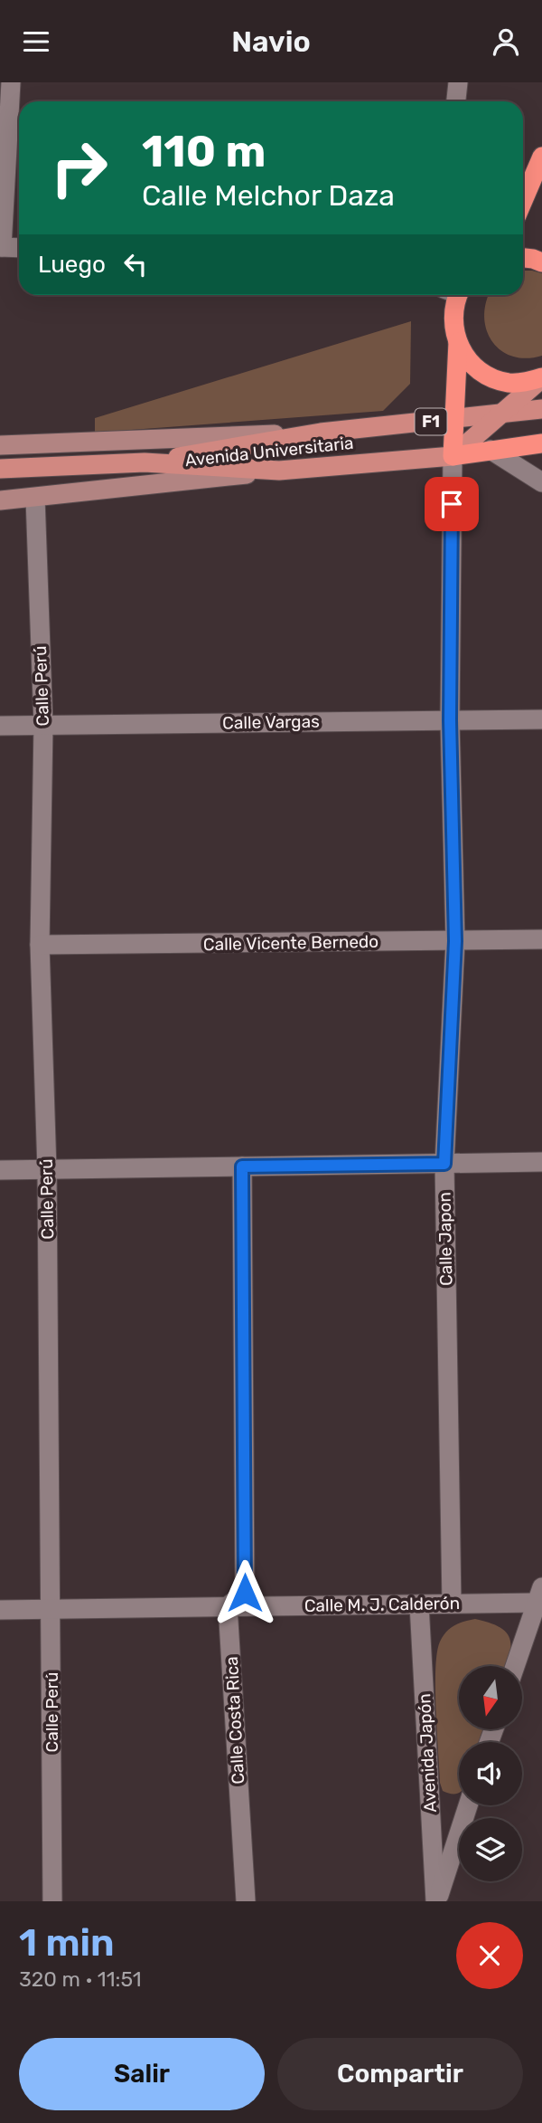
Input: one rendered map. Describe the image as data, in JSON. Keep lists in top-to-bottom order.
{
  "streets": {
    "highway": ["F1", "Avenida Universitaria"],
    "street": [
      "Calle Perú",
      "Calle Vargas",
      "Calle Vicente Bernedo",
      "Calle Japon",
      "Calle M. J. Calderón",
      "Calle Costa Rica",
      "Avenida Japón"
    ]
  },
  "crossings": [
    ["F1", "Avenida Universitaria"],
    ["F1", "Calle Japon"],
    ["Avenida Universitaria", "Calle Perú"],
    ["Avenida Universitaria", "Calle Japon"],
    ["Calle Perú", "Calle Vargas"],
    ["Calle Perú", "Calle Vicente Bernedo"],
    ["Calle Perú", "Calle M. J. Calderón"],
    ["Calle Vargas", "Calle Japon"],
    ["Calle Vicente Bernedo", "Calle Japon"],
    ["Calle Japon", "Calle M. J. Calderón"],
    ["Calle M. J. Calderón", "Calle Costa Rica"],
    ["Calle M. J. Calderón", "Avenida Japón"]
  ],
  "north": "bottom",
  "page": {
    "header": "Navio",
    "turn": ["110 m", "Calle Melchor Daza"],
    "then": "Luego",
    "heading": ["1 min", "320 m · 11:51"],
    "buttons": ["Salir", "Compartir"]
  }
}
